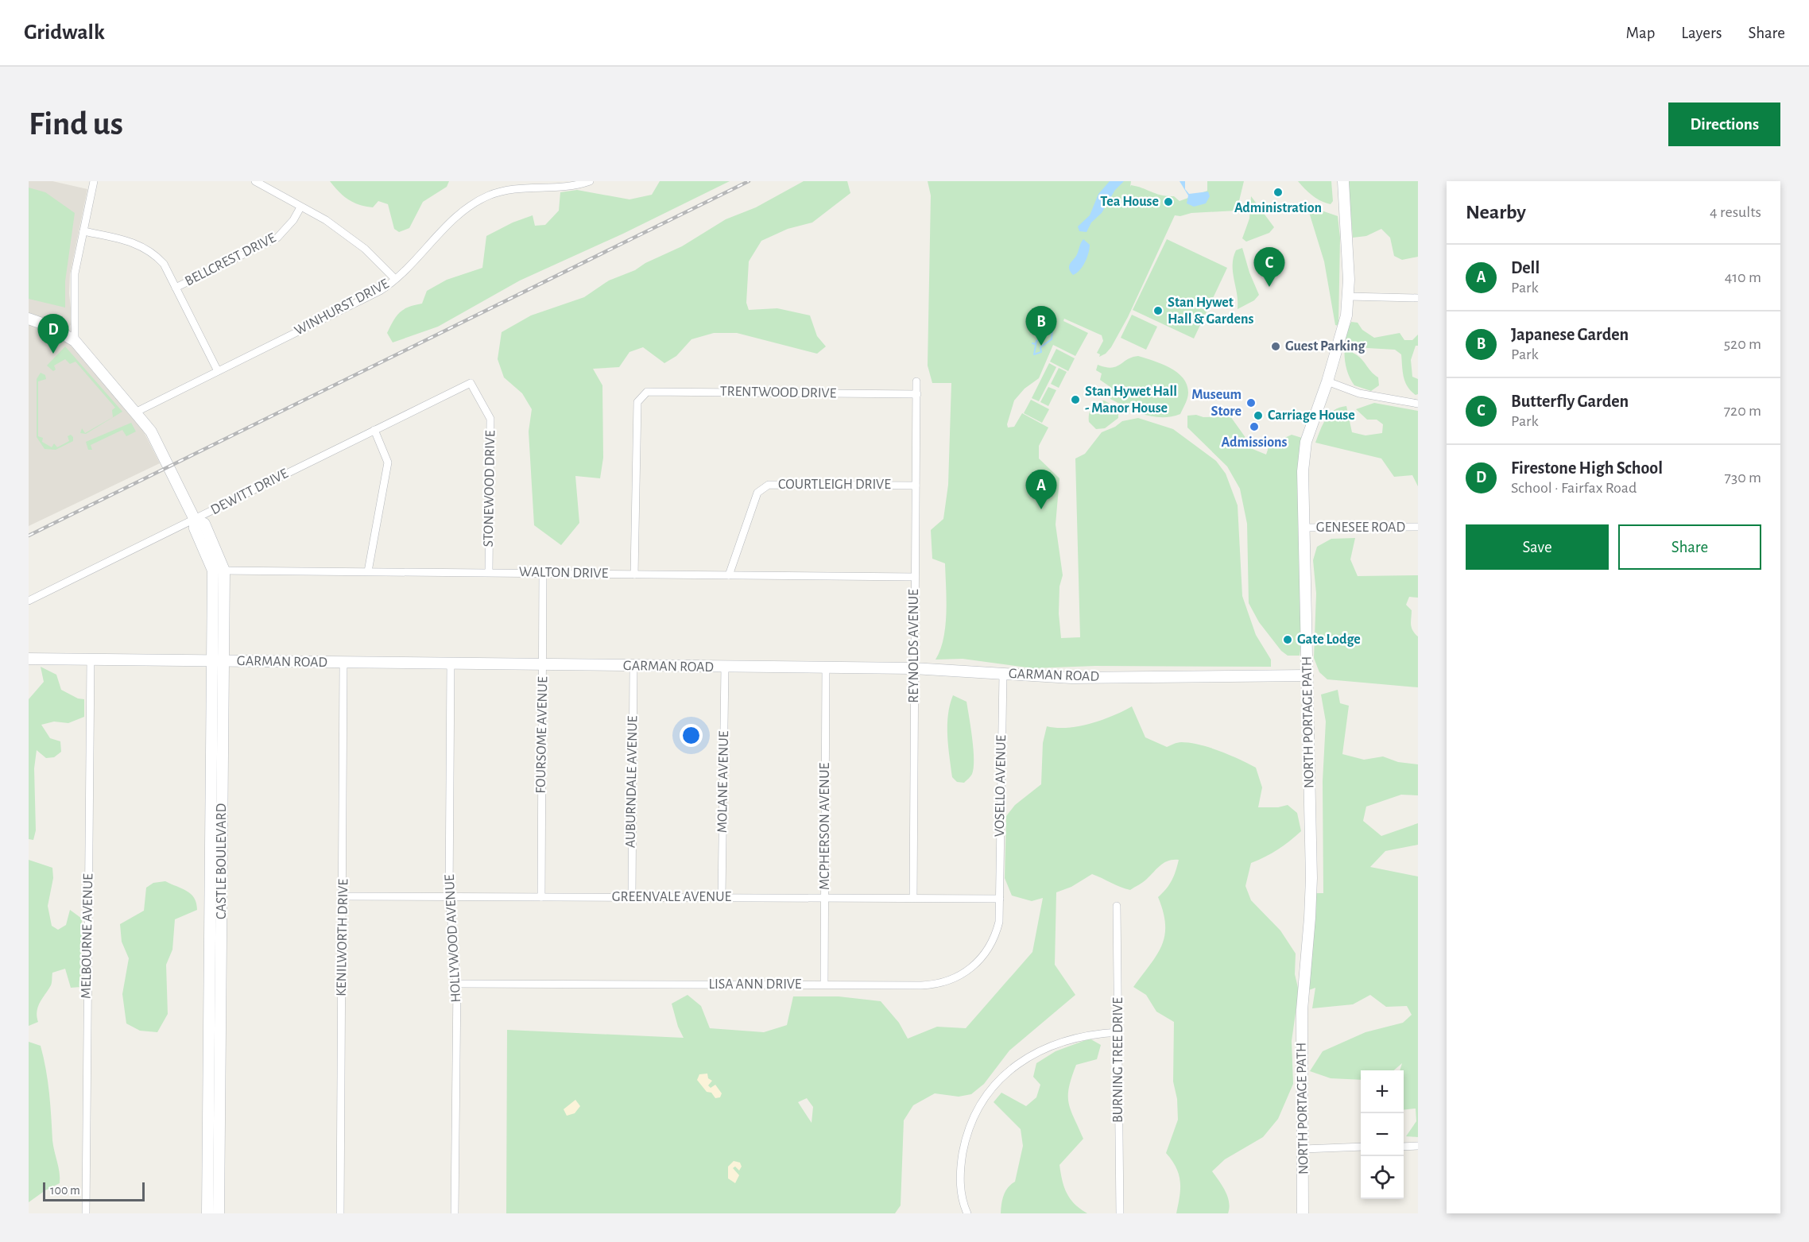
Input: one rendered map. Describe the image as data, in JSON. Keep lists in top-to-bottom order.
{
  "streets": {
    "street": [
      "BELLCREST DRIVE",
      "WINHURST DRIVE",
      "TRENTWOOD DRIVE",
      "COURTLEIGH DRIVE",
      "STONEWOOD DRIVE",
      "DEWITT DRIVE",
      "GENESEE ROAD",
      "WALTON DRIVE",
      "REYNOLDS AVENUE",
      "GARMAN ROAD",
      "NORTH PORTAGE PATH",
      "FOURSOME AVENUE",
      "AUBURNDALE AVENUE",
      "MOLANE AVENUE",
      "VOSELLO AVENUE",
      "MCPHERSON AVENUE",
      "CASTLE BOULEVARD",
      "GREENVALE AVENUE",
      "MELBOURNE AVENUE",
      "KENILWORTH DRIVE",
      "HOLLYWOOD AVENUE",
      "LISA ANN DRIVE",
      "BURNING TREE DRIVE"
    ]
  },
  "crossings": [
    ["WINHURST DRIVE", "CASTLE BOULEVARD"],
    ["TRENTWOOD DRIVE", "WALTON DRIVE"],
    ["TRENTWOOD DRIVE", "REYNOLDS AVENUE"],
    ["COURTLEIGH DRIVE", "WALTON DRIVE"],
    ["COURTLEIGH DRIVE", "REYNOLDS AVENUE"],
    ["STONEWOOD DRIVE", "DEWITT DRIVE"],
    ["STONEWOOD DRIVE", "WALTON DRIVE"],
    ["DEWITT DRIVE", "CASTLE BOULEVARD"],
    ["GENESEE ROAD", "NORTH PORTAGE PATH"],
    ["WALTON DRIVE", "REYNOLDS AVENUE"],
    ["WALTON DRIVE", "FOURSOME AVENUE"],
    ["WALTON DRIVE", "CASTLE BOULEVARD"],
    ["REYNOLDS AVENUE", "GARMAN ROAD"],
    ["REYNOLDS AVENUE", "GREENVALE AVENUE"],
    ["GARMAN ROAD", "NORTH PORTAGE PATH"],
    ["GARMAN ROAD", "FOURSOME AVENUE"],
    ["GARMAN ROAD", "AUBURNDALE AVENUE"],
    ["GARMAN ROAD", "MOLANE AVENUE"],
    ["GARMAN ROAD", "VOSELLO AVENUE"],
    ["GARMAN ROAD", "MCPHERSON AVENUE"],
    ["GARMAN ROAD", "CASTLE BOULEVARD"],
    ["GARMAN ROAD", "MELBOURNE AVENUE"],
    ["GARMAN ROAD", "KENILWORTH DRIVE"],
    ["GARMAN ROAD", "HOLLYWOOD AVENUE"],
    ["FOURSOME AVENUE", "GREENVALE AVENUE"],
    ["AUBURNDALE AVENUE", "GREENVALE AVENUE"],
    ["MOLANE AVENUE", "GREENVALE AVENUE"],
    ["VOSELLO AVENUE", "GREENVALE AVENUE"],
    ["VOSELLO AVENUE", "LISA ANN DRIVE"],
    ["MCPHERSON AVENUE", "GREENVALE AVENUE"],
    ["MCPHERSON AVENUE", "LISA ANN DRIVE"],
    ["GREENVALE AVENUE", "KENILWORTH DRIVE"],
    ["GREENVALE AVENUE", "HOLLYWOOD AVENUE"],
    ["GREENVALE AVENUE", "LISA ANN DRIVE"],
    ["HOLLYWOOD AVENUE", "LISA ANN DRIVE"]
  ],
  "places": [
    "Administration",
    "Tea House",
    "Stan Hywet Hall & Gardens",
    "Guest Parking",
    "Stan Hywet Hall - Manor House",
    "Museum Store",
    "Carriage House",
    "Admissions",
    "Gate Lodge"
  ],
  "scale_bar": "100 m",
  "page": {
    "header": "Gridwalk",
    "nav": ["Map", "Layers", "Share"],
    "buttons": [
      "Directions",
      ["Save", "Share"]
    ],
    "title": "Find us",
    "heading": ["Nearby", "4 results"],
    "list": [
      {
        "mark": "A",
        "name": "Dell",
        "note": "Park",
        "value": "410 m"
      },
      {
        "mark": "B",
        "name": "Japanese Garden",
        "note": "Park",
        "value": "520 m"
      },
      {
        "mark": "C",
        "name": "Butterfly Garden",
        "note": "Park",
        "value": "720 m"
      },
      {
        "mark": "D",
        "name": "Firestone High School",
        "note": "School · Fairfax Road",
        "value": "730 m"
      }
    ],
    "pins": [
      "C",
      "B",
      "D",
      "A"
    ],
    "map_buttons": ["+", "−"],
    "scale": "100 m"
  }
}
